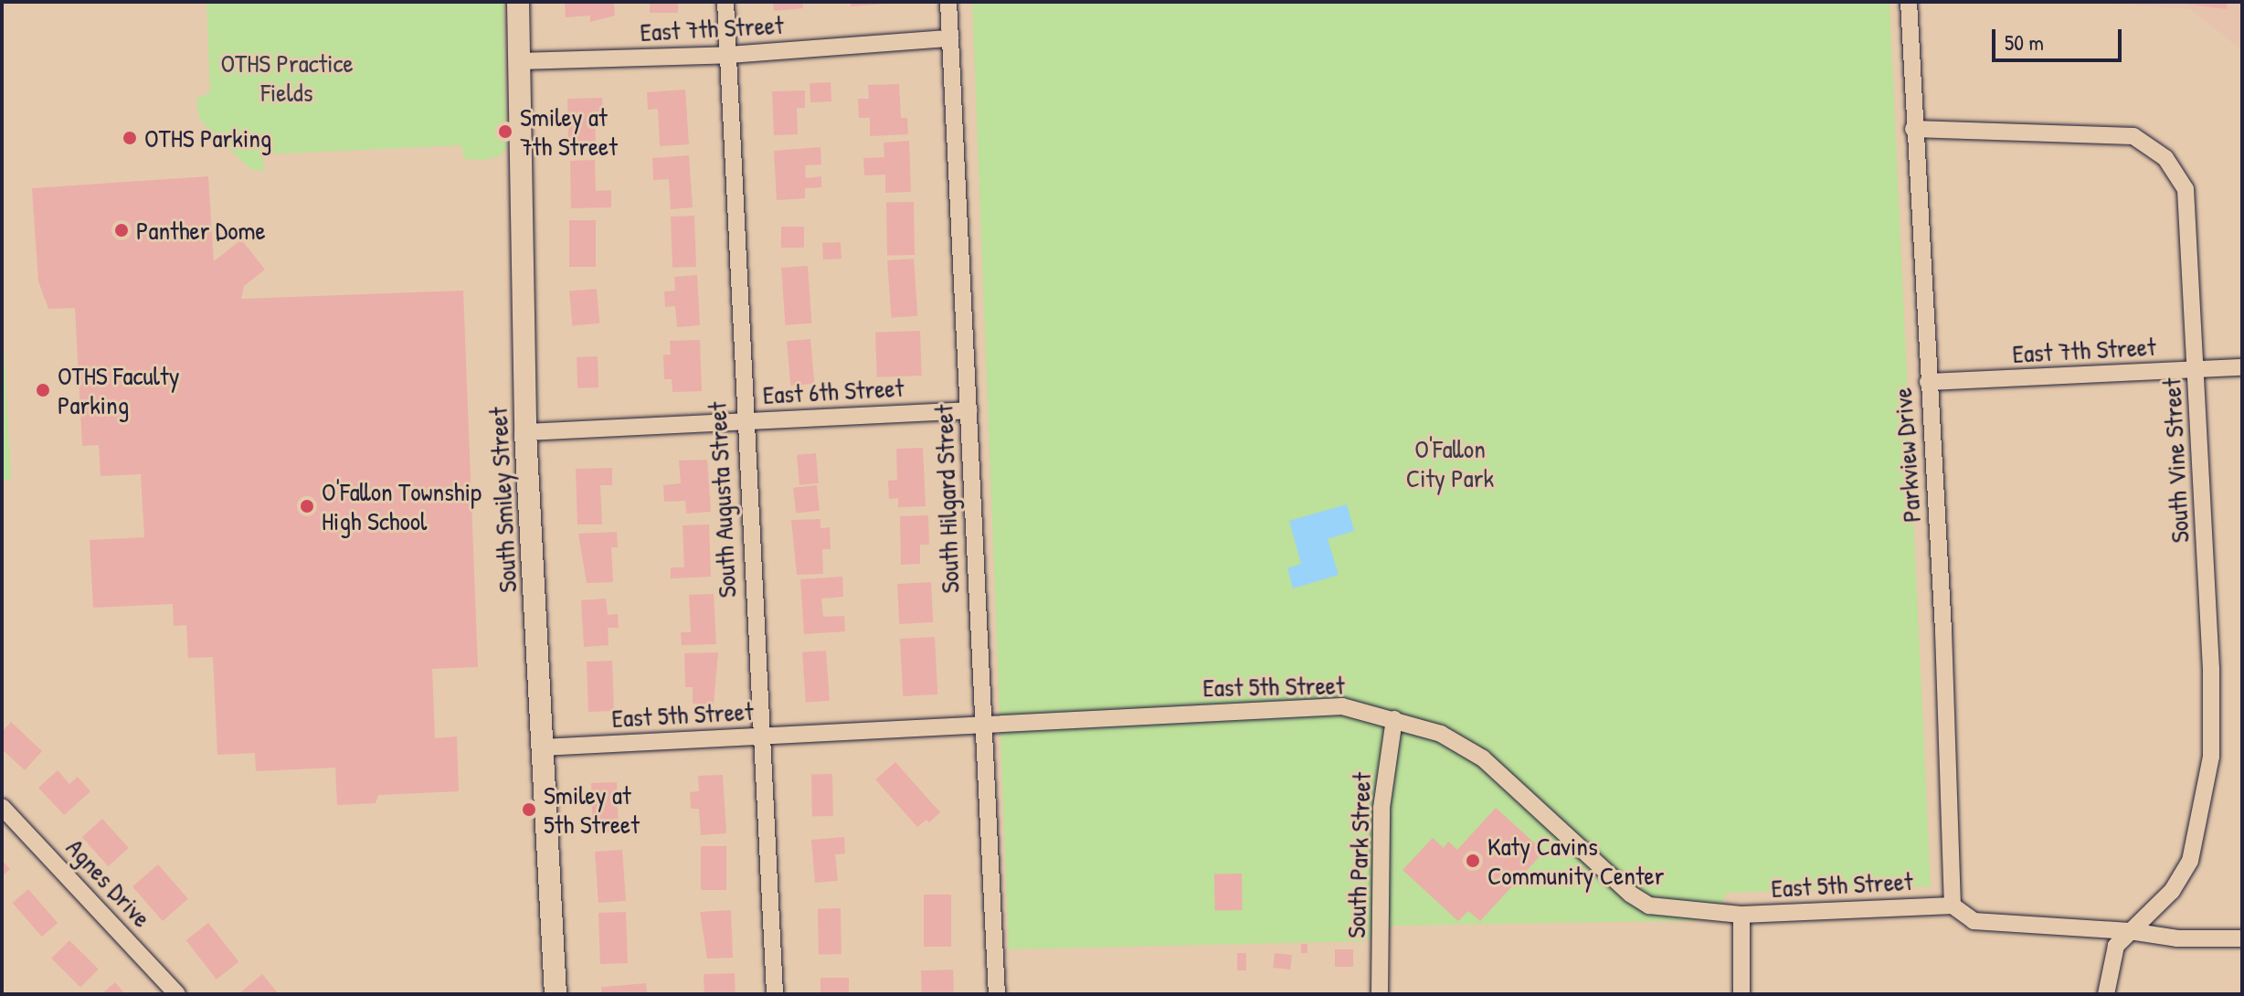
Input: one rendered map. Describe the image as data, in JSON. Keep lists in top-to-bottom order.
{
  "streets": {
    "street": [
      "East 7th Street",
      "East 6th Street",
      "Parkview Drive",
      "South Vine Street",
      "South Hilgard Street",
      "South Smiley Street",
      "South Augusta Street",
      "East 5th Street",
      "South Park Street",
      "Agnes Drive"
    ]
  },
  "crossings": [
    ["East 7th Street", "Parkview Drive"],
    ["East 7th Street", "South Vine Street"],
    ["East 7th Street", "South Hilgard Street"],
    ["East 7th Street", "South Smiley Street"],
    ["East 7th Street", "South Augusta Street"],
    ["East 6th Street", "South Hilgard Street"],
    ["East 6th Street", "South Smiley Street"],
    ["East 6th Street", "South Augusta Street"],
    ["Parkview Drive", "South Vine Street"],
    ["Parkview Drive", "East 5th Street"],
    ["South Vine Street", "East 5th Street"],
    ["South Hilgard Street", "East 5th Street"],
    ["South Smiley Street", "East 5th Street"],
    ["South Augusta Street", "East 5th Street"],
    ["East 5th Street", "South Park Street"]
  ],
  "parks": ["OTHS Practice Fields", "O'Fallon City Park"],
  "places": [
    "Smiley at 7th Street",
    "OTHS Parking",
    "Panther Dome",
    "OTHS Faculty Parking",
    "O'Fallon Township High School",
    "Smiley at 5th Street",
    "Katy Cavins Community Center"
  ],
  "scale_bar": "50 m"
}
